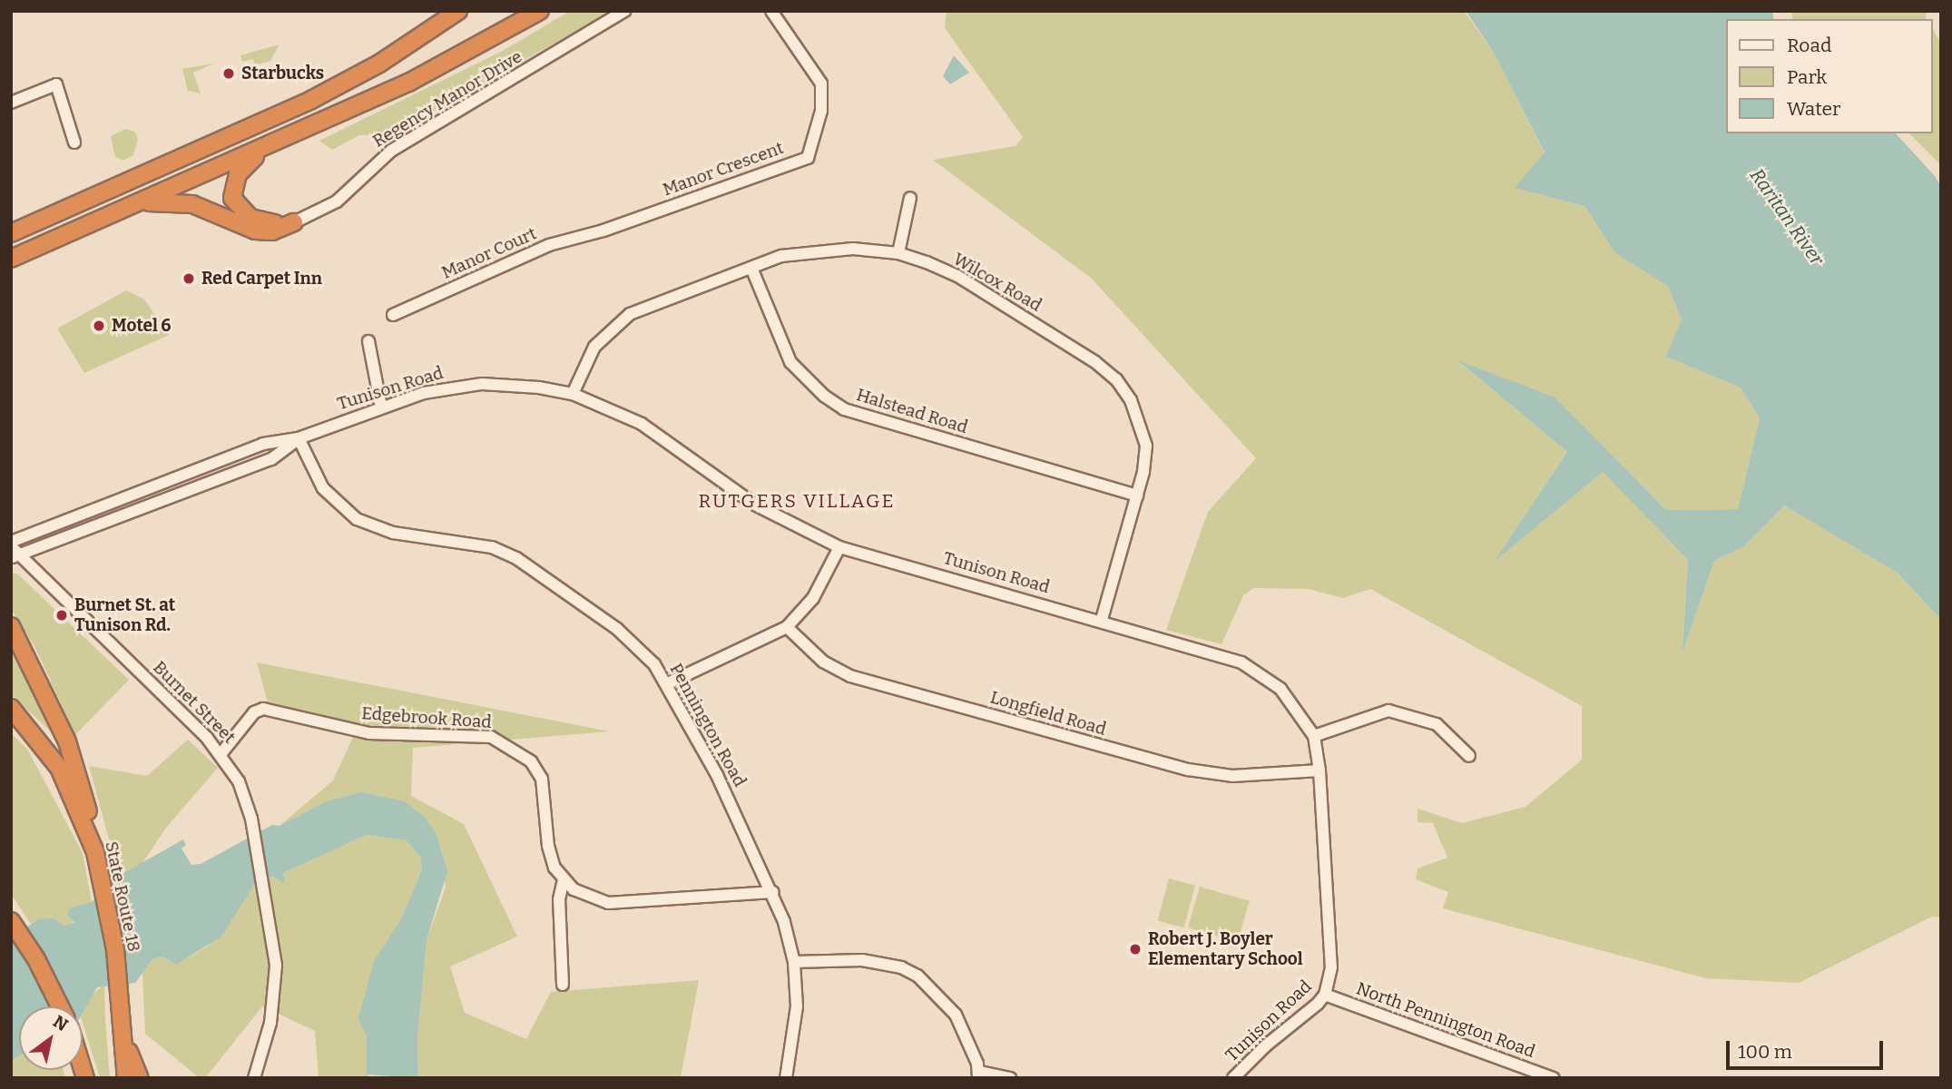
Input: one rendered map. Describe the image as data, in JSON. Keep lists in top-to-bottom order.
{
  "streets": {
    "highway": ["State Route 18"],
    "street": [
      "Regency Manor Drive",
      "Manor Crescent",
      "Manor Court",
      "Wilcox Road",
      "Tunison Road",
      "Halstead Road",
      "Burnet Street",
      "Longfield Road",
      "Edgebrook Road",
      "Pennington Road",
      "North Pennington Road"
    ]
  },
  "crossings": [
    ["Manor Crescent", "Manor Court"],
    ["Wilcox Road", "Tunison Road"],
    ["Wilcox Road", "Halstead Road"],
    ["Tunison Road", "Burnet Street"],
    ["Tunison Road", "Longfield Road"],
    ["Tunison Road", "Pennington Road"],
    ["Tunison Road", "North Pennington Road"],
    ["Burnet Street", "Edgebrook Road"]
  ],
  "districts": ["RUTGERS VILLAGE"],
  "water": ["Raritan River"],
  "places": [
    "Starbucks",
    "Red Carpet Inn",
    "Motel 6",
    "Burnet St. at Tunison Rd.",
    "Robert J. Boyler Elementary School"
  ],
  "legend": ["Road", "Park", "Water"],
  "scale_bar": "100 m",
  "north": "top right"
}
